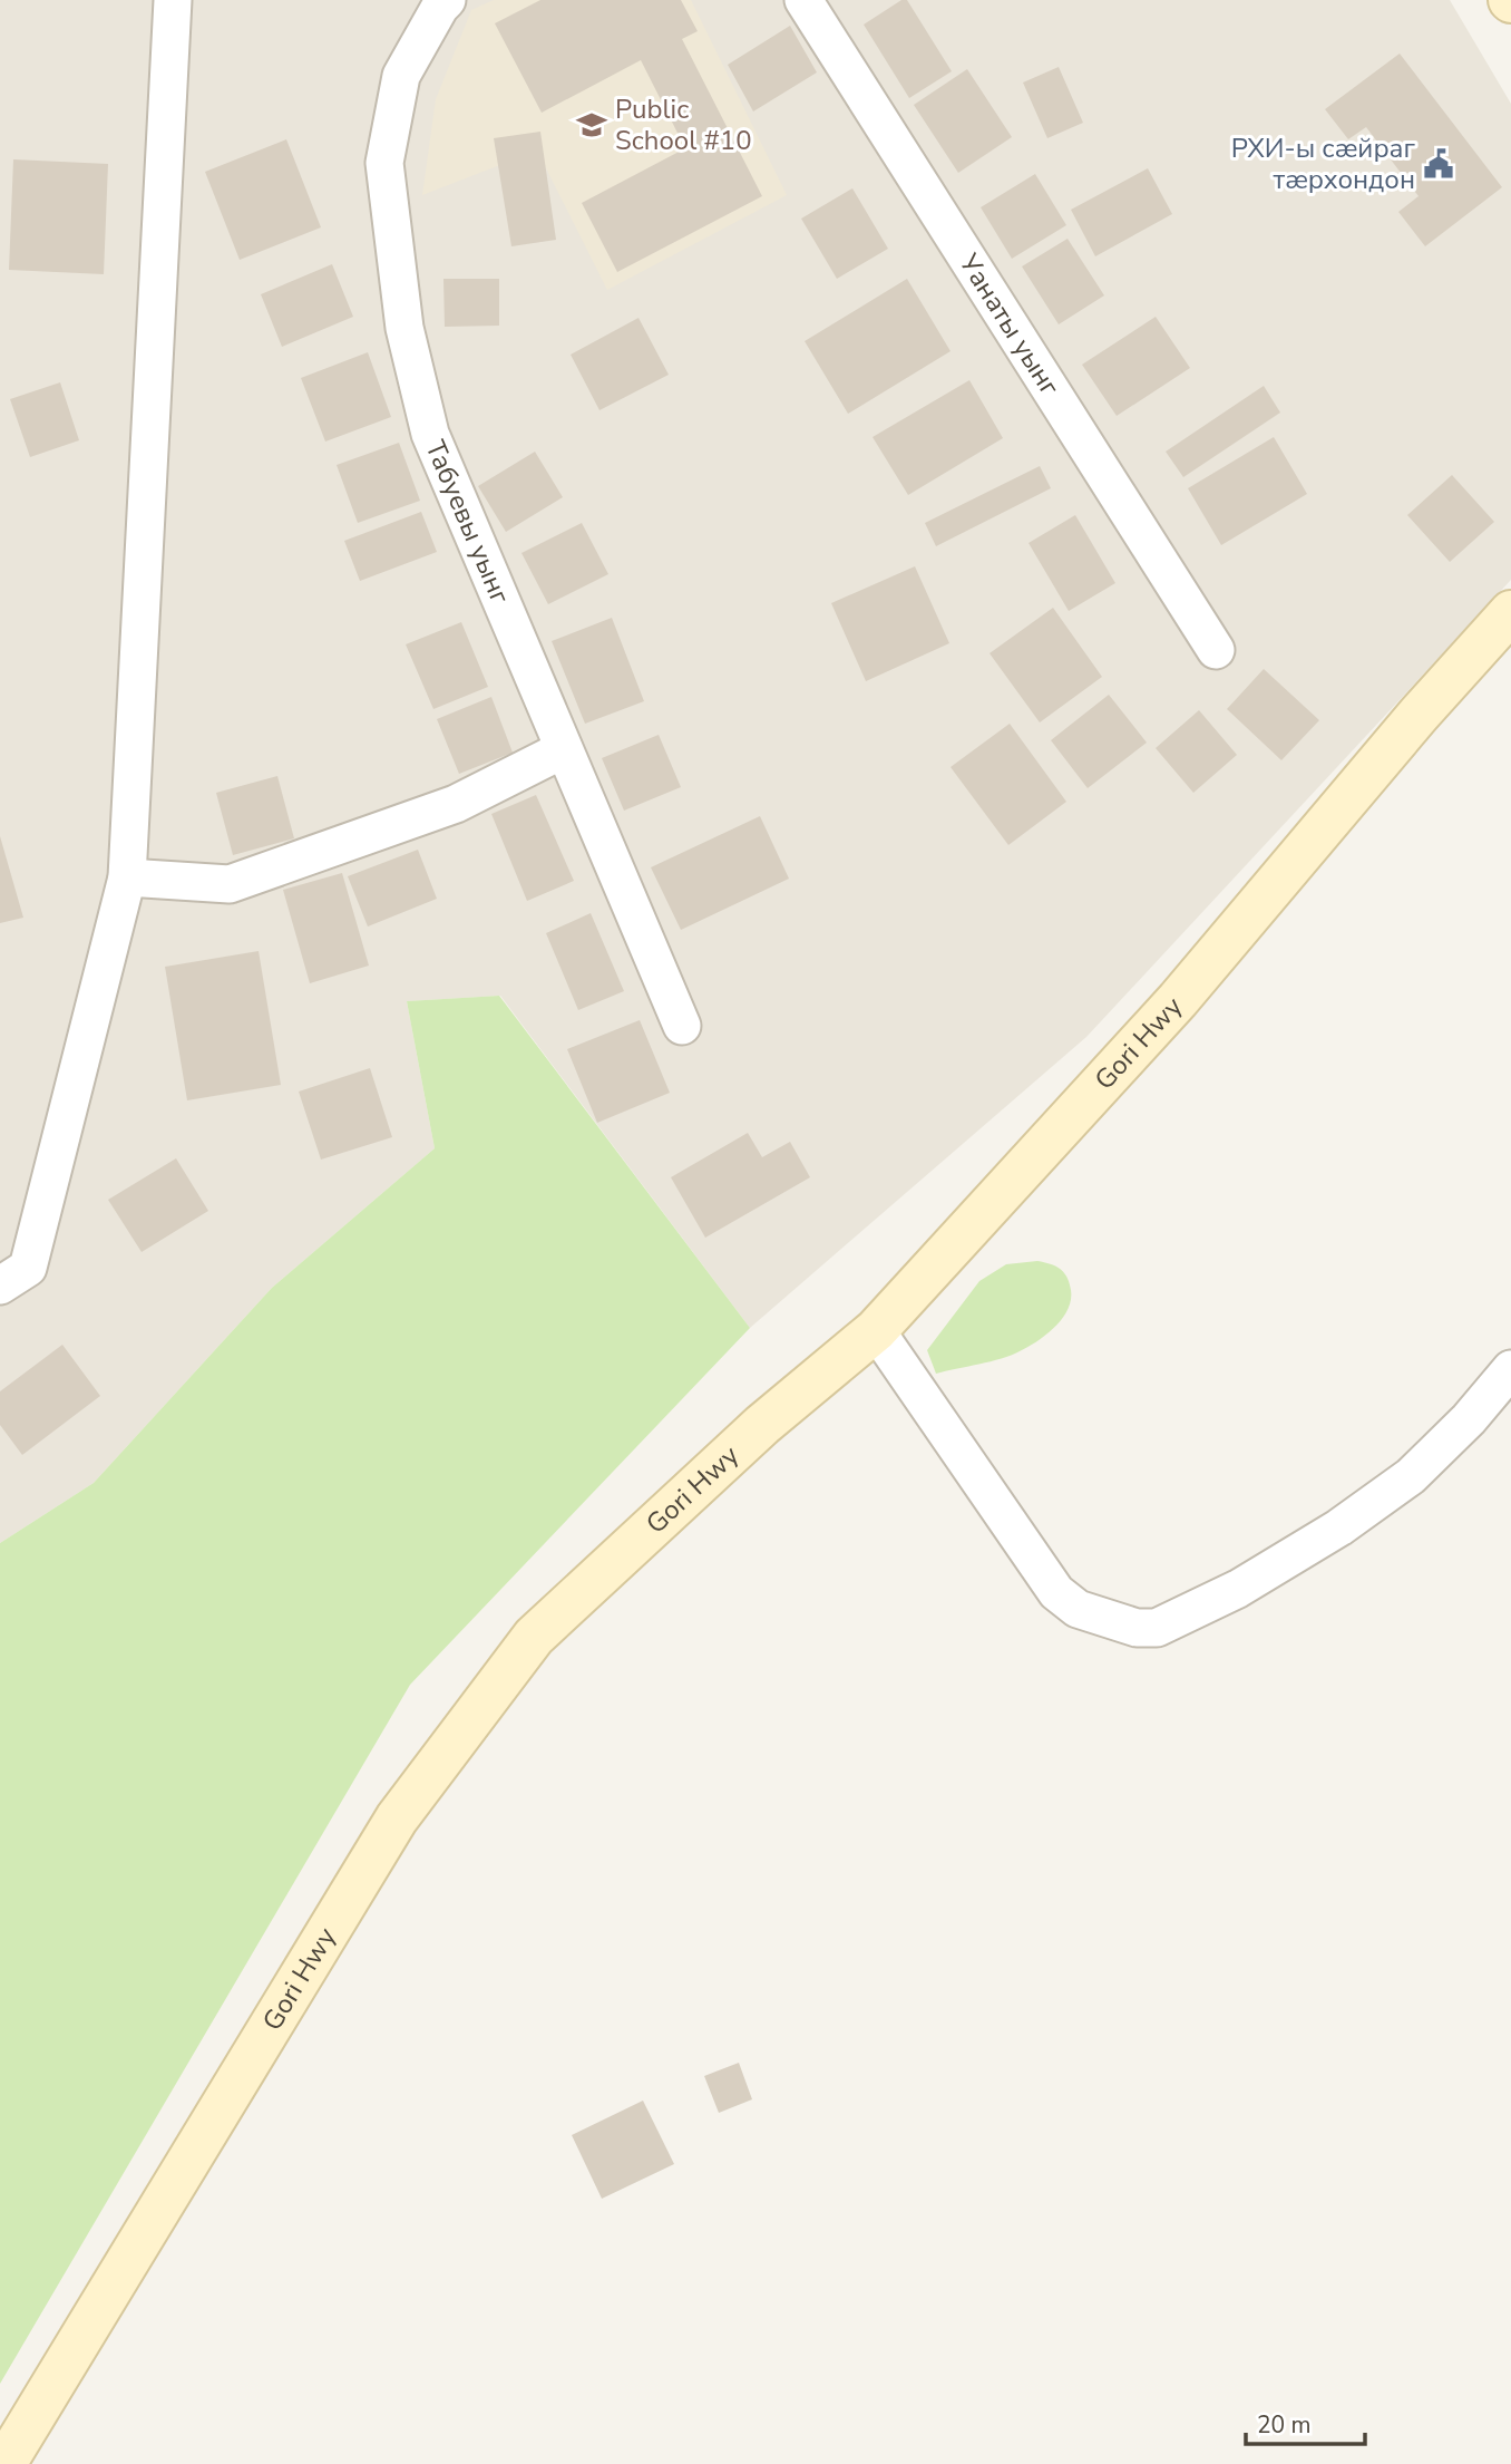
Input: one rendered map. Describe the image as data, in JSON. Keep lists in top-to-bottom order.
{
  "streets": {
    "main road": ["Gori Hwy"],
    "street": ["Уанаты уынг", "Табуевы уынг"]
  },
  "places": {
    "school or university": ["Public School #10"],
    "public building": ["РХИ-ы сæйраг тæрхондон"]
  },
  "scale_bar": "20 m"
}
